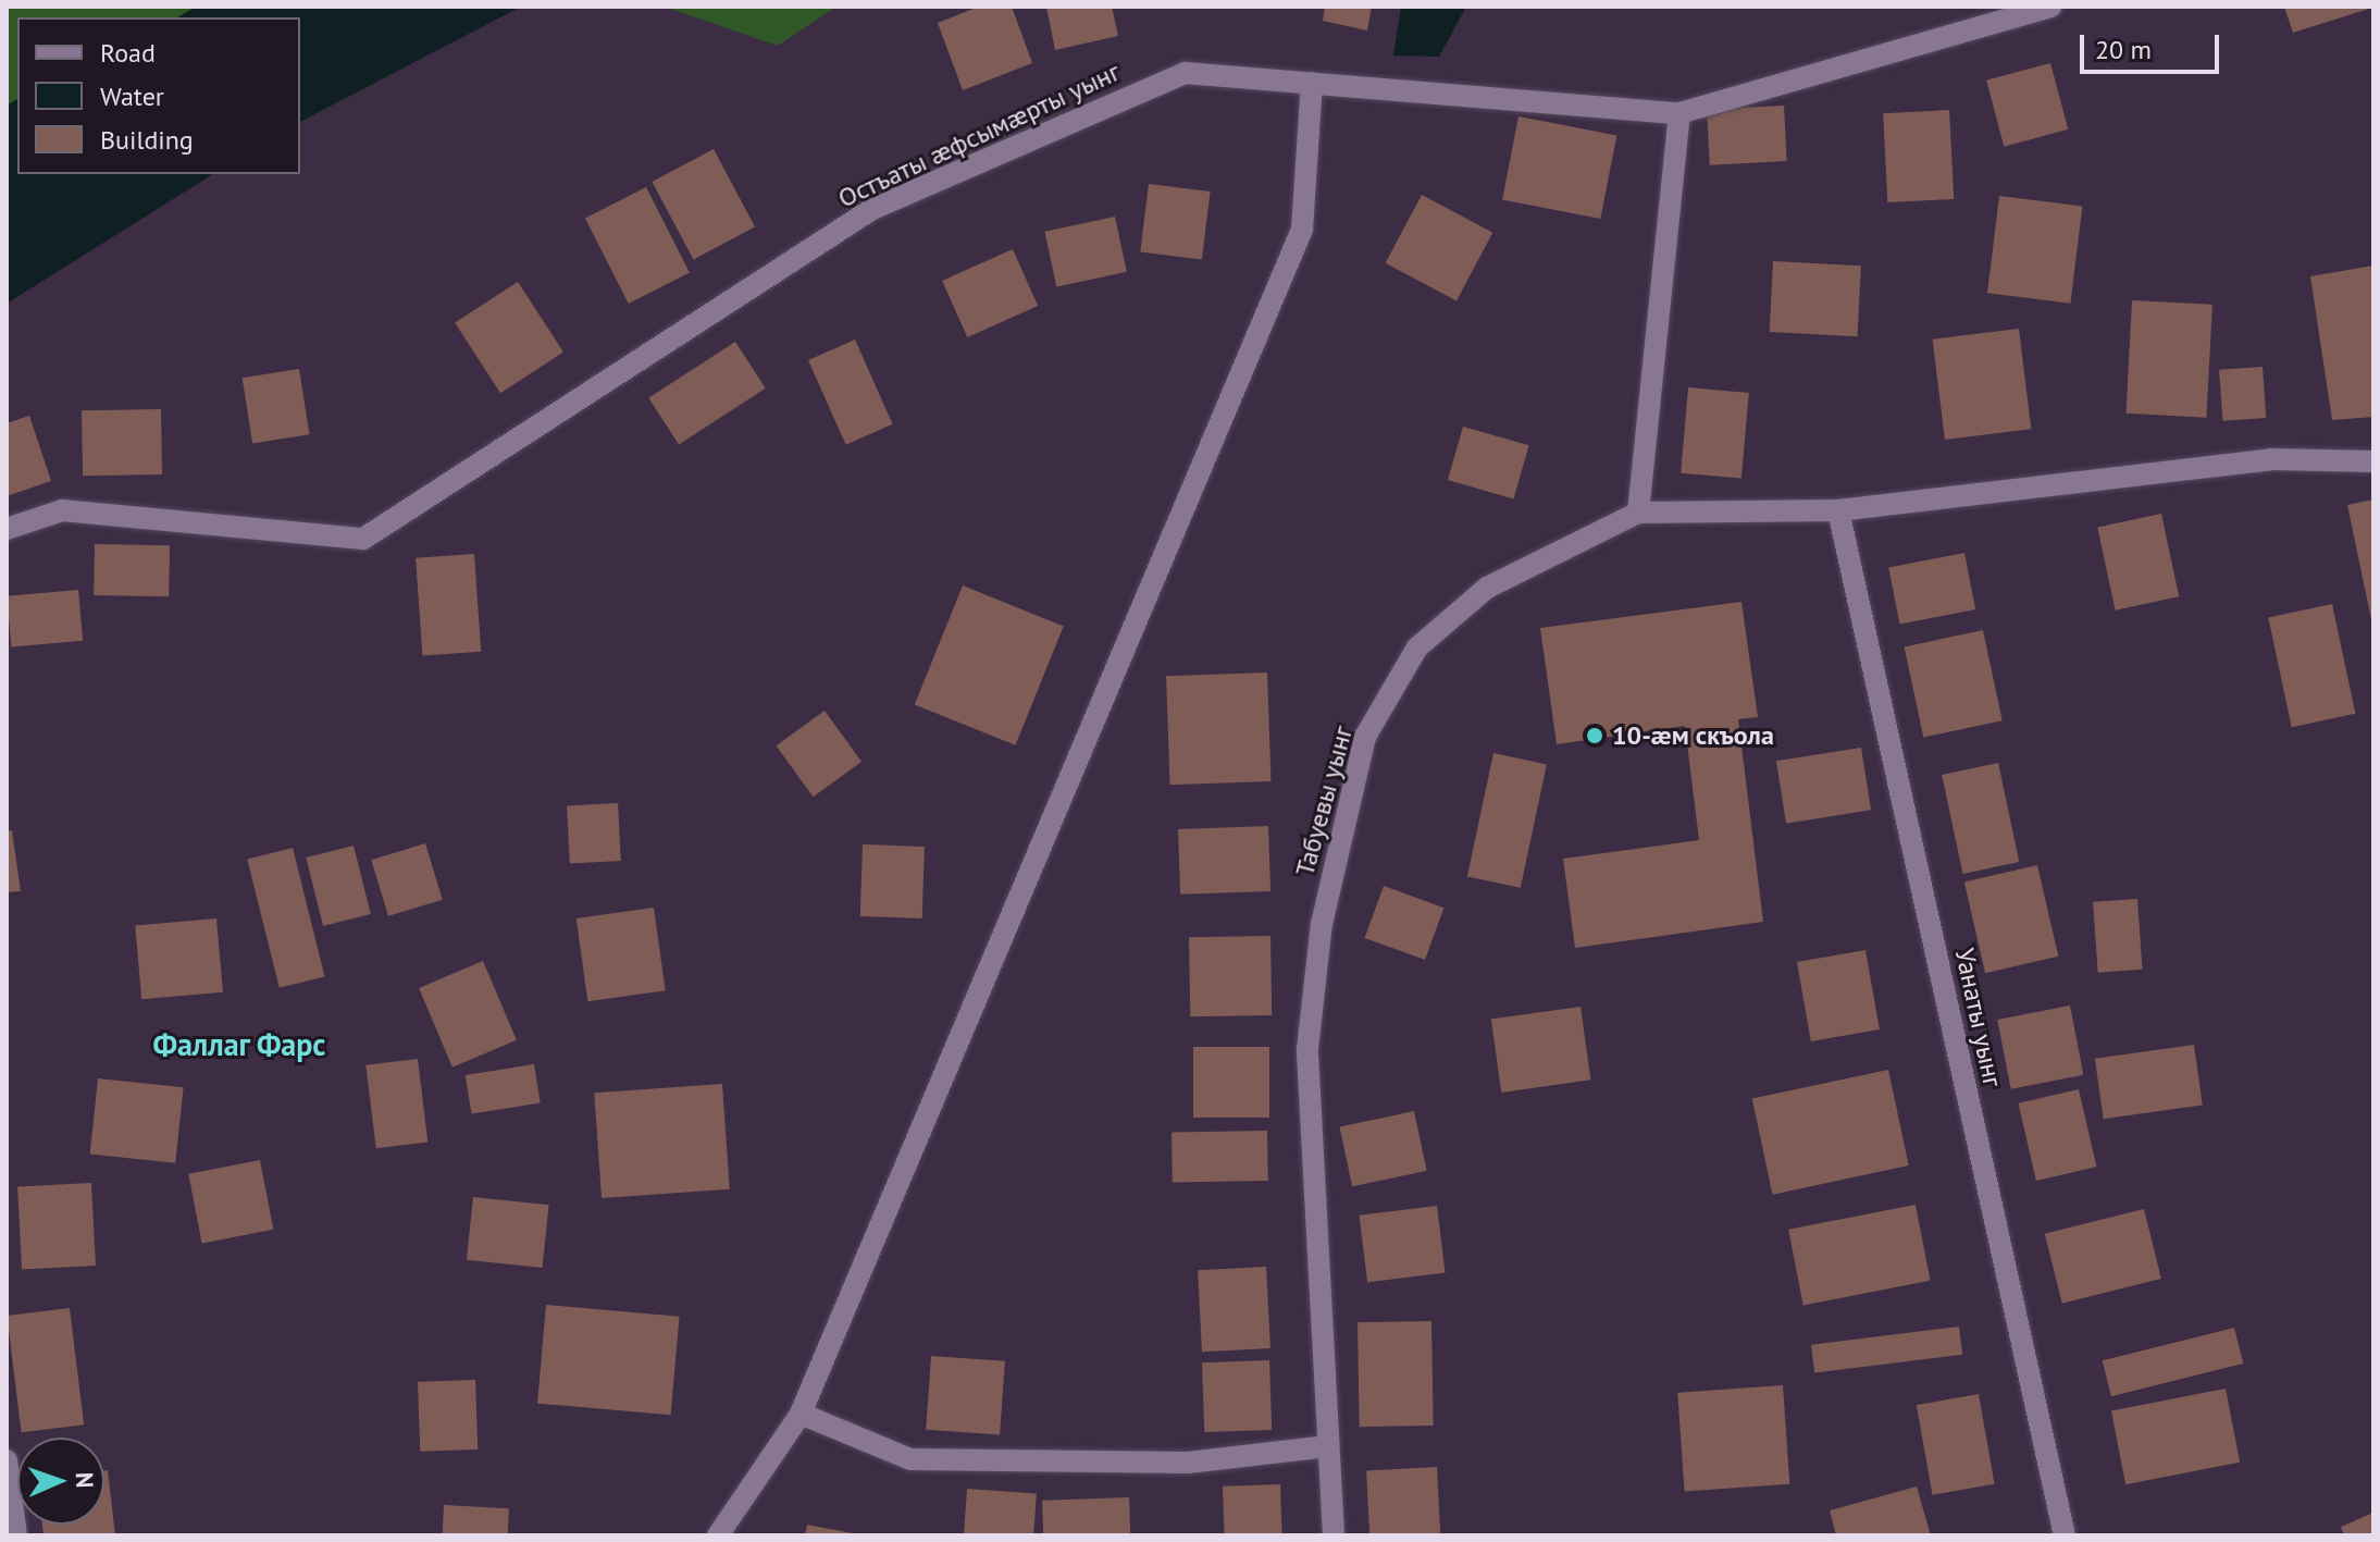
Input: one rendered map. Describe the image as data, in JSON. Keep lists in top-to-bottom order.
{
  "streets": {
    "street": ["Остъаты æфсымæрты уынг", "Табуевы уынг", "Уанаты уынг"]
  },
  "districts": ["Фаллаг Фарс"],
  "places": ["10-æм скъола"],
  "legend": ["Road", "Water", "Building"],
  "scale_bar": "20 m",
  "north": "right"
}
